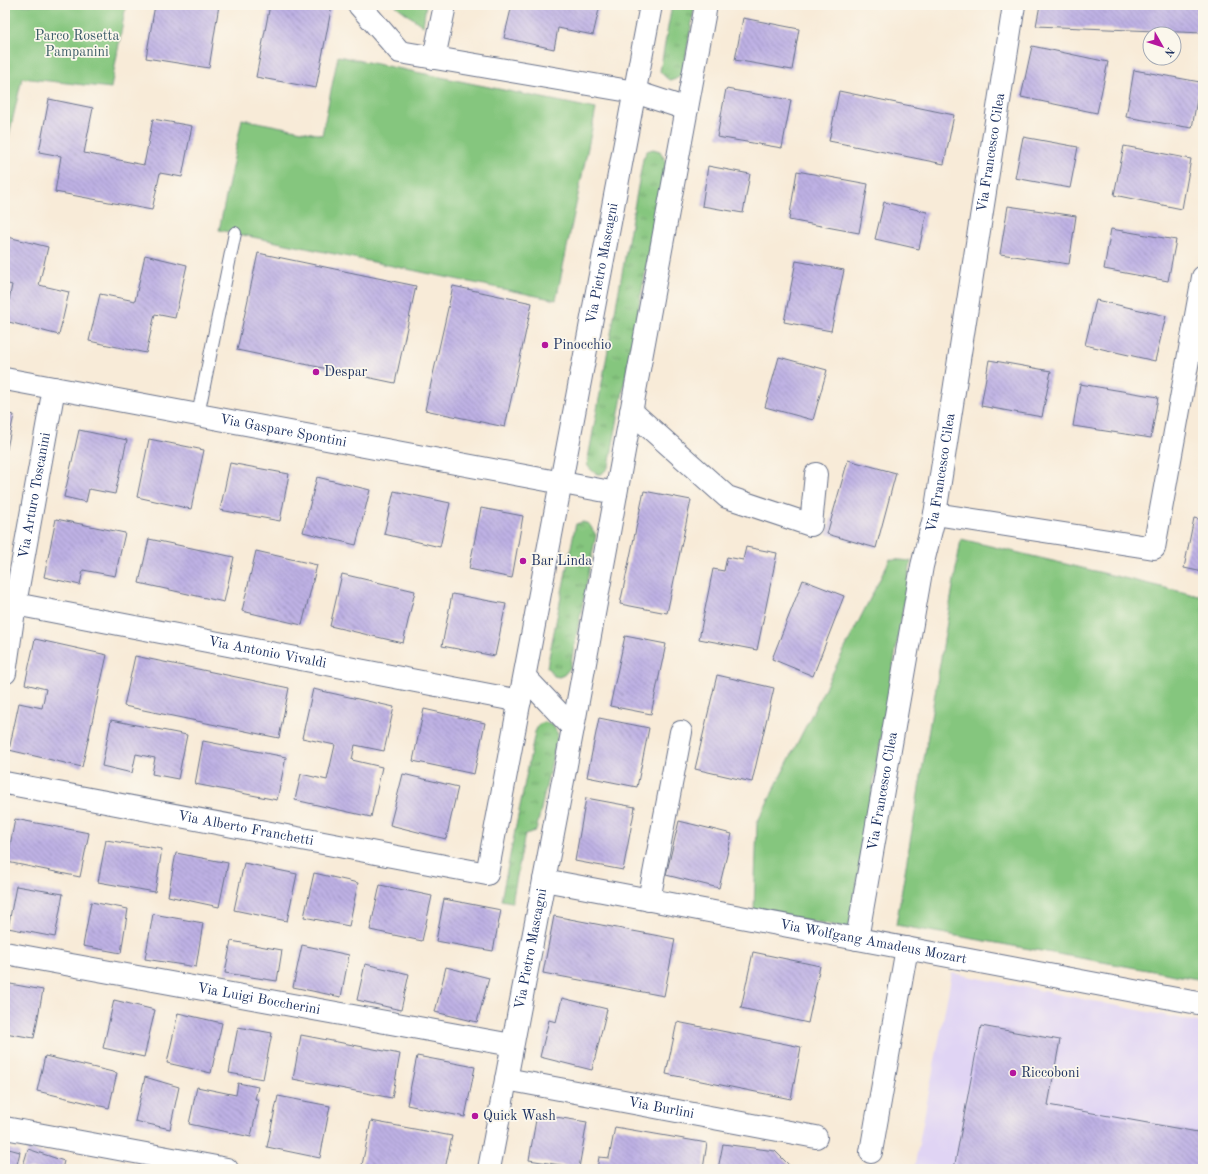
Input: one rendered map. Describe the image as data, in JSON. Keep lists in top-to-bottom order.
{
  "streets": {
    "street": [
      "Via Francesco Cilea",
      "Via Pietro Mascagni",
      "Via Gaspare Spontini",
      "Via Arturo Toscanini",
      "Via Antonio Vivaldi",
      "Via Alberto Franchetti",
      "Via Wolfgang Amadeus Mozart",
      "Via Luigi Boccherini",
      "Via Burlini"
    ]
  },
  "crossings": [
    ["Via Francesco Cilea", "Via Wolfgang Amadeus Mozart"],
    ["Via Pietro Mascagni", "Via Gaspare Spontini"],
    ["Via Pietro Mascagni", "Via Antonio Vivaldi"],
    ["Via Pietro Mascagni", "Via Alberto Franchetti"],
    ["Via Pietro Mascagni", "Via Wolfgang Amadeus Mozart"],
    ["Via Pietro Mascagni", "Via Luigi Boccherini"],
    ["Via Pietro Mascagni", "Via Burlini"],
    ["Via Gaspare Spontini", "Via Arturo Toscanini"],
    ["Via Arturo Toscanini", "Via Antonio Vivaldi"]
  ],
  "parks": ["Parco Rosetta Pampanini"],
  "places": [
    "Pinocchio",
    "Despar",
    "Bar Linda",
    "Riccoboni",
    "Quick Wash"
  ],
  "north": "bottom right"
}
